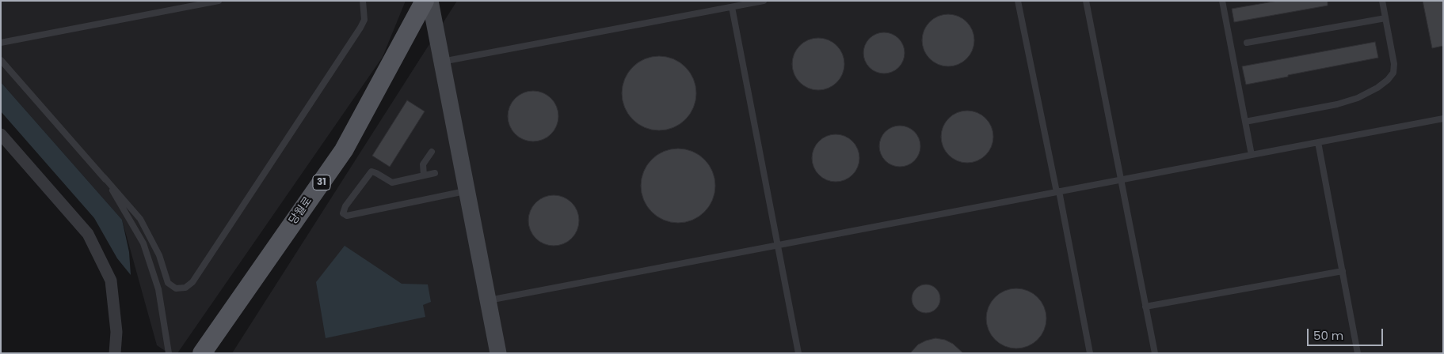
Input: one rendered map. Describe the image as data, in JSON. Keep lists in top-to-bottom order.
{
  "streets": {
    "main road": ["31", "당월로"]
  },
  "scale_bar": "50 m"
}
